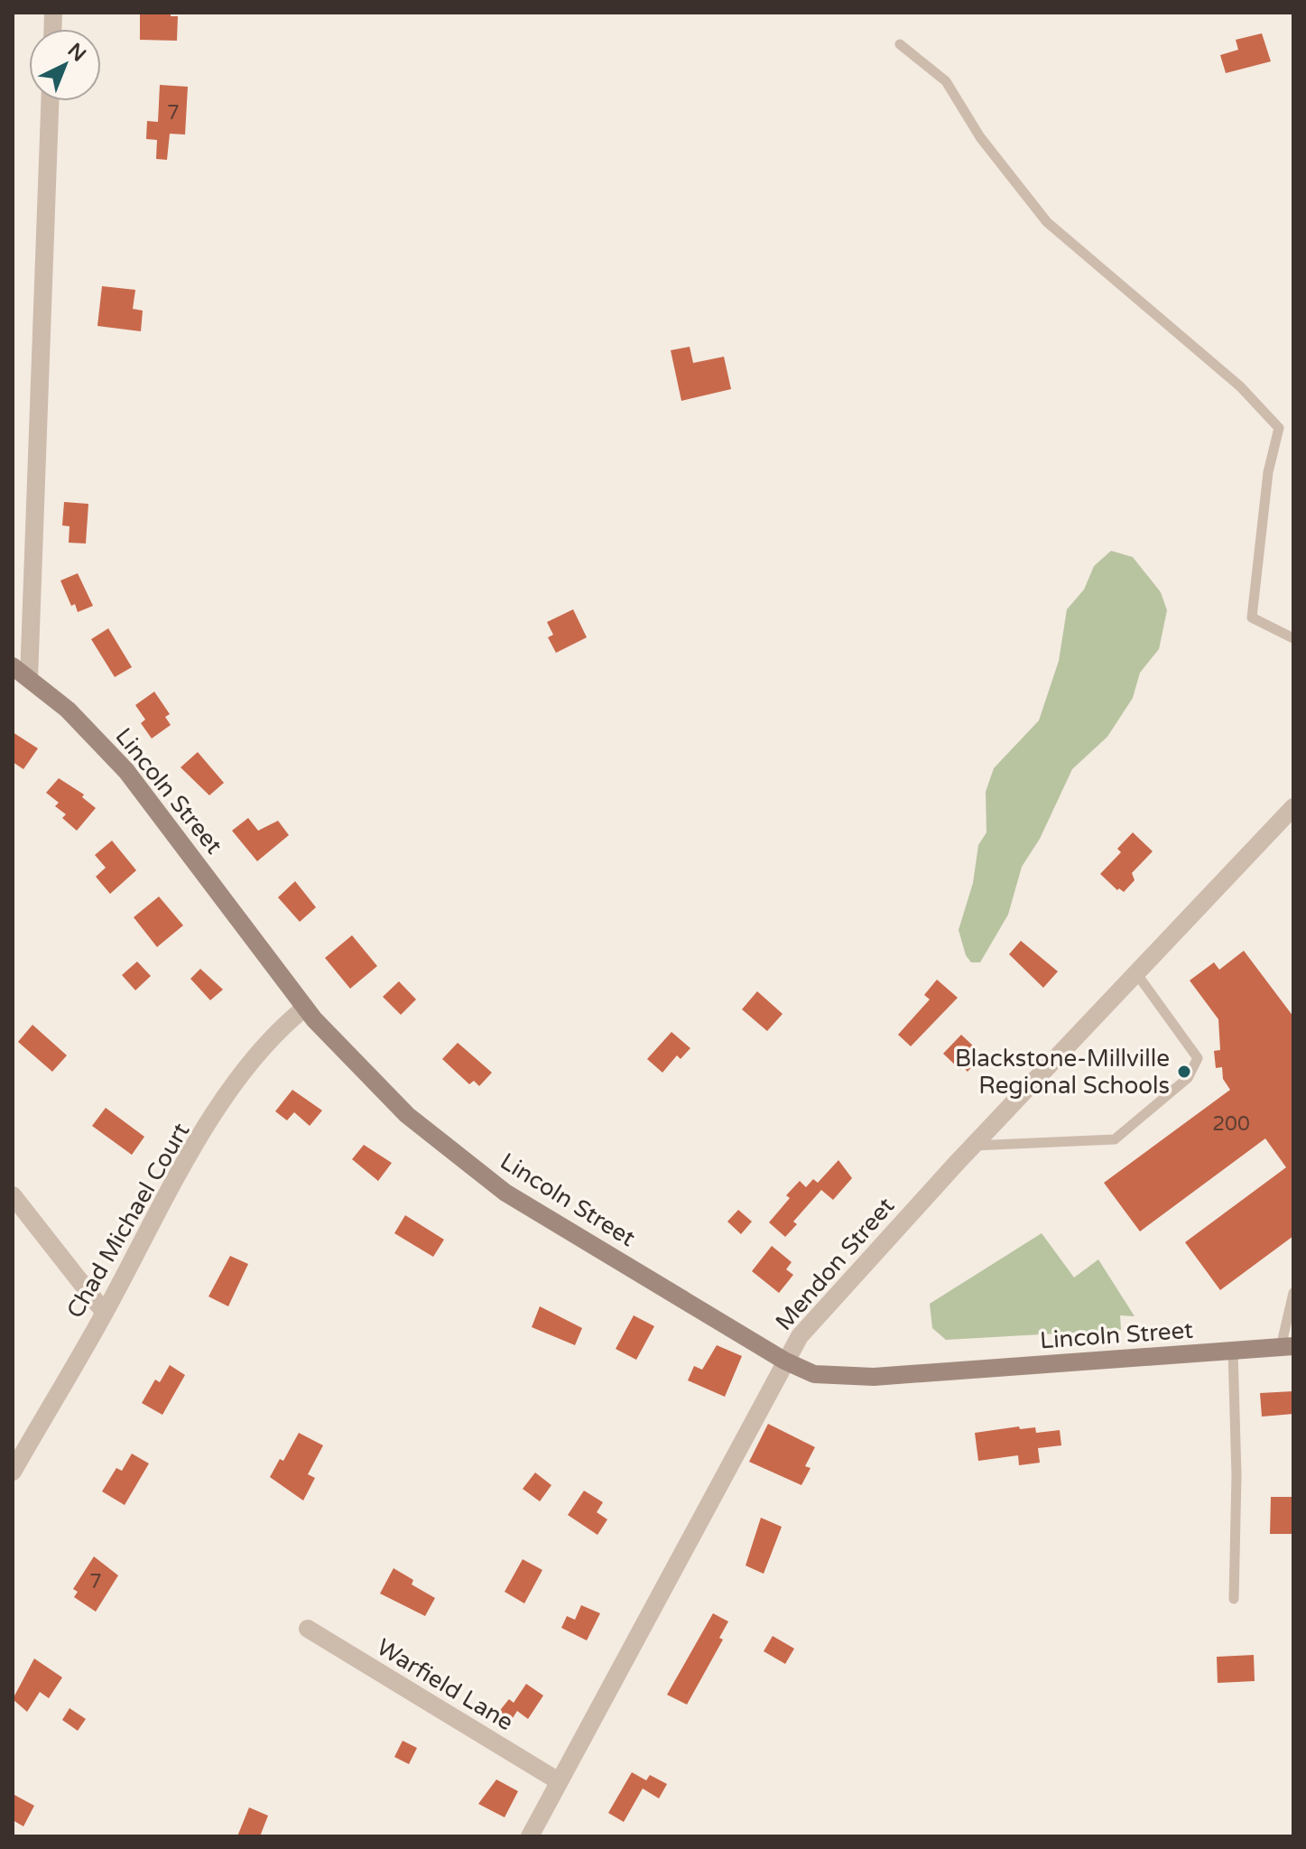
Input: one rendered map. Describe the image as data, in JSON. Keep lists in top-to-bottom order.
{
  "streets": {
    "main road": ["Lincoln Street"],
    "street": ["Chad Michael Court", "Mendon Street", "Warfield Lane"]
  },
  "crossings": [
    ["Lincoln Street", "Chad Michael Court"],
    ["Lincoln Street", "Mendon Street"],
    ["Mendon Street", "Warfield Lane"]
  ],
  "places": ["Blackstone-Millville Regional Schools"],
  "house_numbers": ["7", "200", "7"],
  "north": "top right"
}
